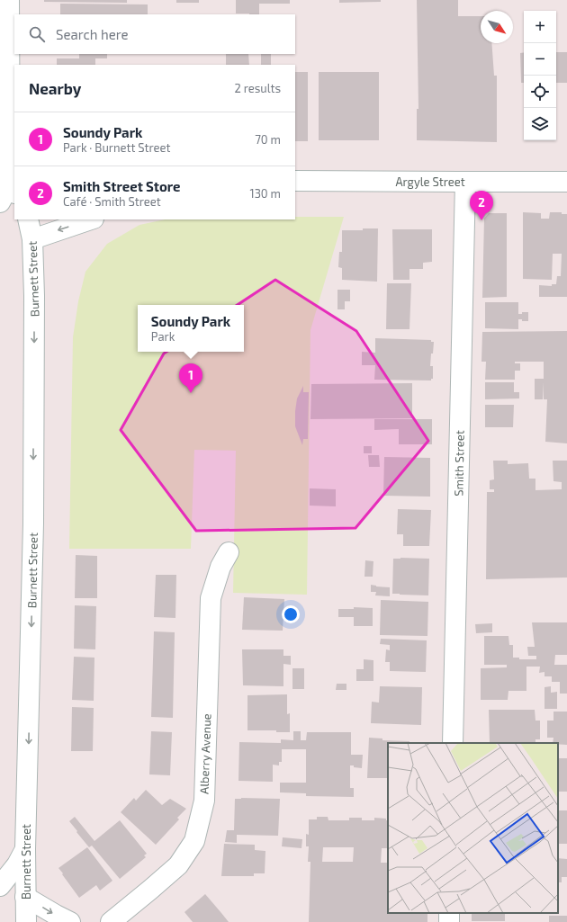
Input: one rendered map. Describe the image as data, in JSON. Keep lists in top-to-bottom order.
{
  "streets": {
    "main road": [
      "Argyle Street",
      "Burnett Street",
      "Smith Street",
      "Alberry Avenue"
    ]
  },
  "crossings": [
    ["Argyle Street", "Smith Street"]
  ],
  "one_way": ["Burnett Street"],
  "north": "bottom right",
  "page": {
    "map_buttons": ["+", "−"],
    "search": "Search here",
    "heading": ["Nearby", "2 results"],
    "list": [
      {
        "mark": "1",
        "name": "Soundy Park",
        "note": "Park · Burnett Street",
        "value": "70 m"
      },
      {
        "mark": "2",
        "name": "Smith Street Store",
        "note": "Café · Smith Street",
        "value": "130 m"
      }
    ],
    "pins": ["2", "1"],
    "popup": ["Soundy Park", "Park"]
  }
}
